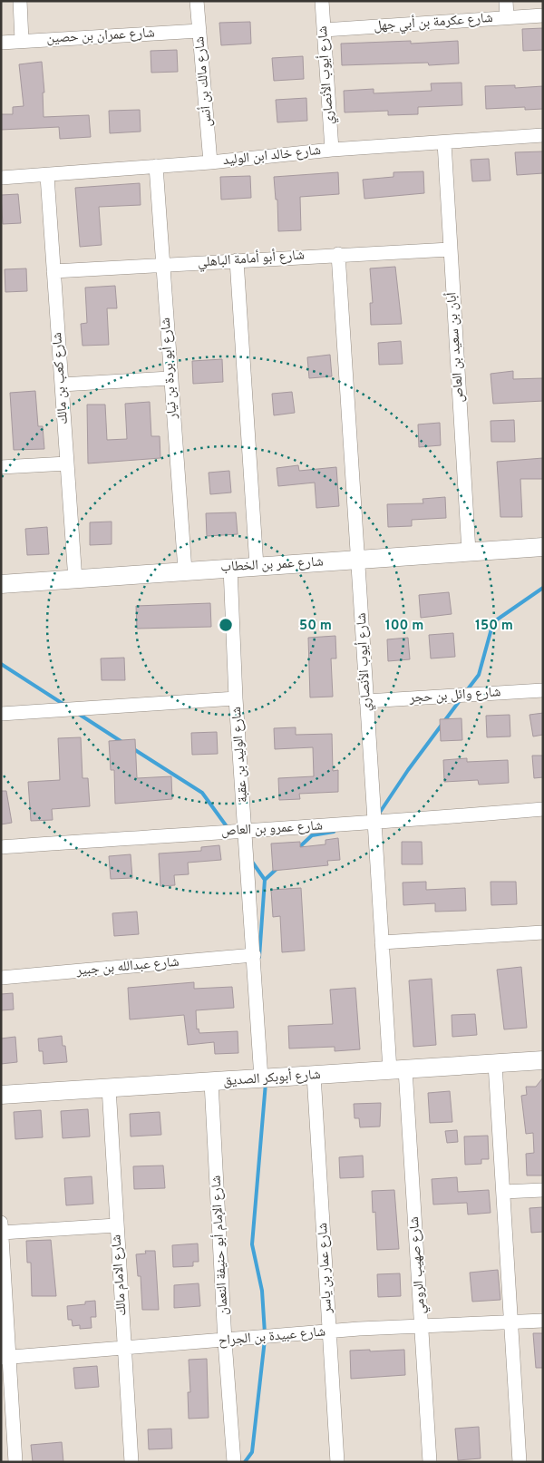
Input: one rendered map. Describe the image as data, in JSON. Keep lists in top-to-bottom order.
{
  "streets": {
    "street": [
      "شارع عكرمة بن أبي جهل",
      "شارع عمران بن حصين",
      "شارع أيوب الأنصاري",
      "شارع مالك بن أنس",
      "شارع خالد ابن الوليد",
      "شارع أبو أمامة الباهلي",
      "أبان بن سعيد بن العاص",
      "شارع أبو بردة بن نيار",
      "شارع كعب بن مالك",
      "شارع عمر بن الخطاب",
      "شارع وائل بن حجر",
      "شارع الوليد بن عقبة",
      "شارع عمرو بن العاص",
      "شارع عبدالله بن جبير",
      "شارع أبوبكر الصديق",
      "شارع الإمام أبو حنيفة النعمان",
      "شارع صهيب الرومي",
      "شارع عمار بن ياسر",
      "شارع الامام مالك",
      "شارع عبيدة بن الجراح"
    ]
  },
  "crossings": [
    ["شارع عكرمة بن أبي جهل", "شارع أيوب الأنصاري"],
    ["شارع عمران بن حصين", "شارع مالك بن أنس"],
    ["شارع أيوب الأنصاري", "شارع خالد ابن الوليد"],
    ["شارع أيوب الأنصاري", "شارع أبو أمامة الباهلي"],
    ["شارع أيوب الأنصاري", "شارع عمر بن الخطاب"],
    ["شارع أيوب الأنصاري", "شارع وائل بن حجر"],
    ["شارع أيوب الأنصاري", "شارع عمرو بن العاص"],
    ["شارع أيوب الأنصاري", "شارع أبوبكر الصديق"],
    ["شارع أيوب الأنصاري", "شارع صهيب الرومي"],
    ["شارع مالك بن أنس", "شارع خالد ابن الوليد"],
    ["شارع خالد ابن الوليد", "أبان بن سعيد بن العاص"],
    ["شارع خالد ابن الوليد", "شارع أبو بردة بن نيار"],
    ["شارع خالد ابن الوليد", "شارع كعب بن مالك"],
    ["شارع أبو أمامة الباهلي", "أبان بن سعيد بن العاص"],
    ["شارع أبو أمامة الباهلي", "شارع أبو بردة بن نيار"],
    ["شارع أبو أمامة الباهلي", "شارع كعب بن مالك"],
    ["أبان بن سعيد بن العاص", "شارع عمر بن الخطاب"],
    ["شارع أبو بردة بن نيار", "شارع عمر بن الخطاب"],
    ["شارع كعب بن مالك", "شارع عمر بن الخطاب"],
    ["شارع عمر بن الخطاب", "شارع الوليد بن عقبة"],
    ["شارع الوليد بن عقبة", "شارع عمرو بن العاص"],
    ["شارع الوليد بن عقبة", "شارع عبدالله بن جبير"],
    ["شارع الوليد بن عقبة", "شارع أبوبكر الصديق"],
    ["شارع أبوبكر الصديق", "شارع الإمام أبو حنيفة النعمان"],
    ["شارع أبوبكر الصديق", "شارع صهيب الرومي"],
    ["شارع أبوبكر الصديق", "شارع عمار بن ياسر"],
    ["شارع أبوبكر الصديق", "شارع الامام مالك"],
    ["شارع الإمام أبو حنيفة النعمان", "شارع عبيدة بن الجراح"],
    ["شارع صهيب الرومي", "شارع عبيدة بن الجراح"],
    ["شارع عمار بن ياسر", "شارع عبيدة بن الجراح"],
    ["شارع الامام مالك", "شارع عبيدة بن الجراح"]
  ],
  "rings": ["50 m", "100 m", "150 m"]
}
